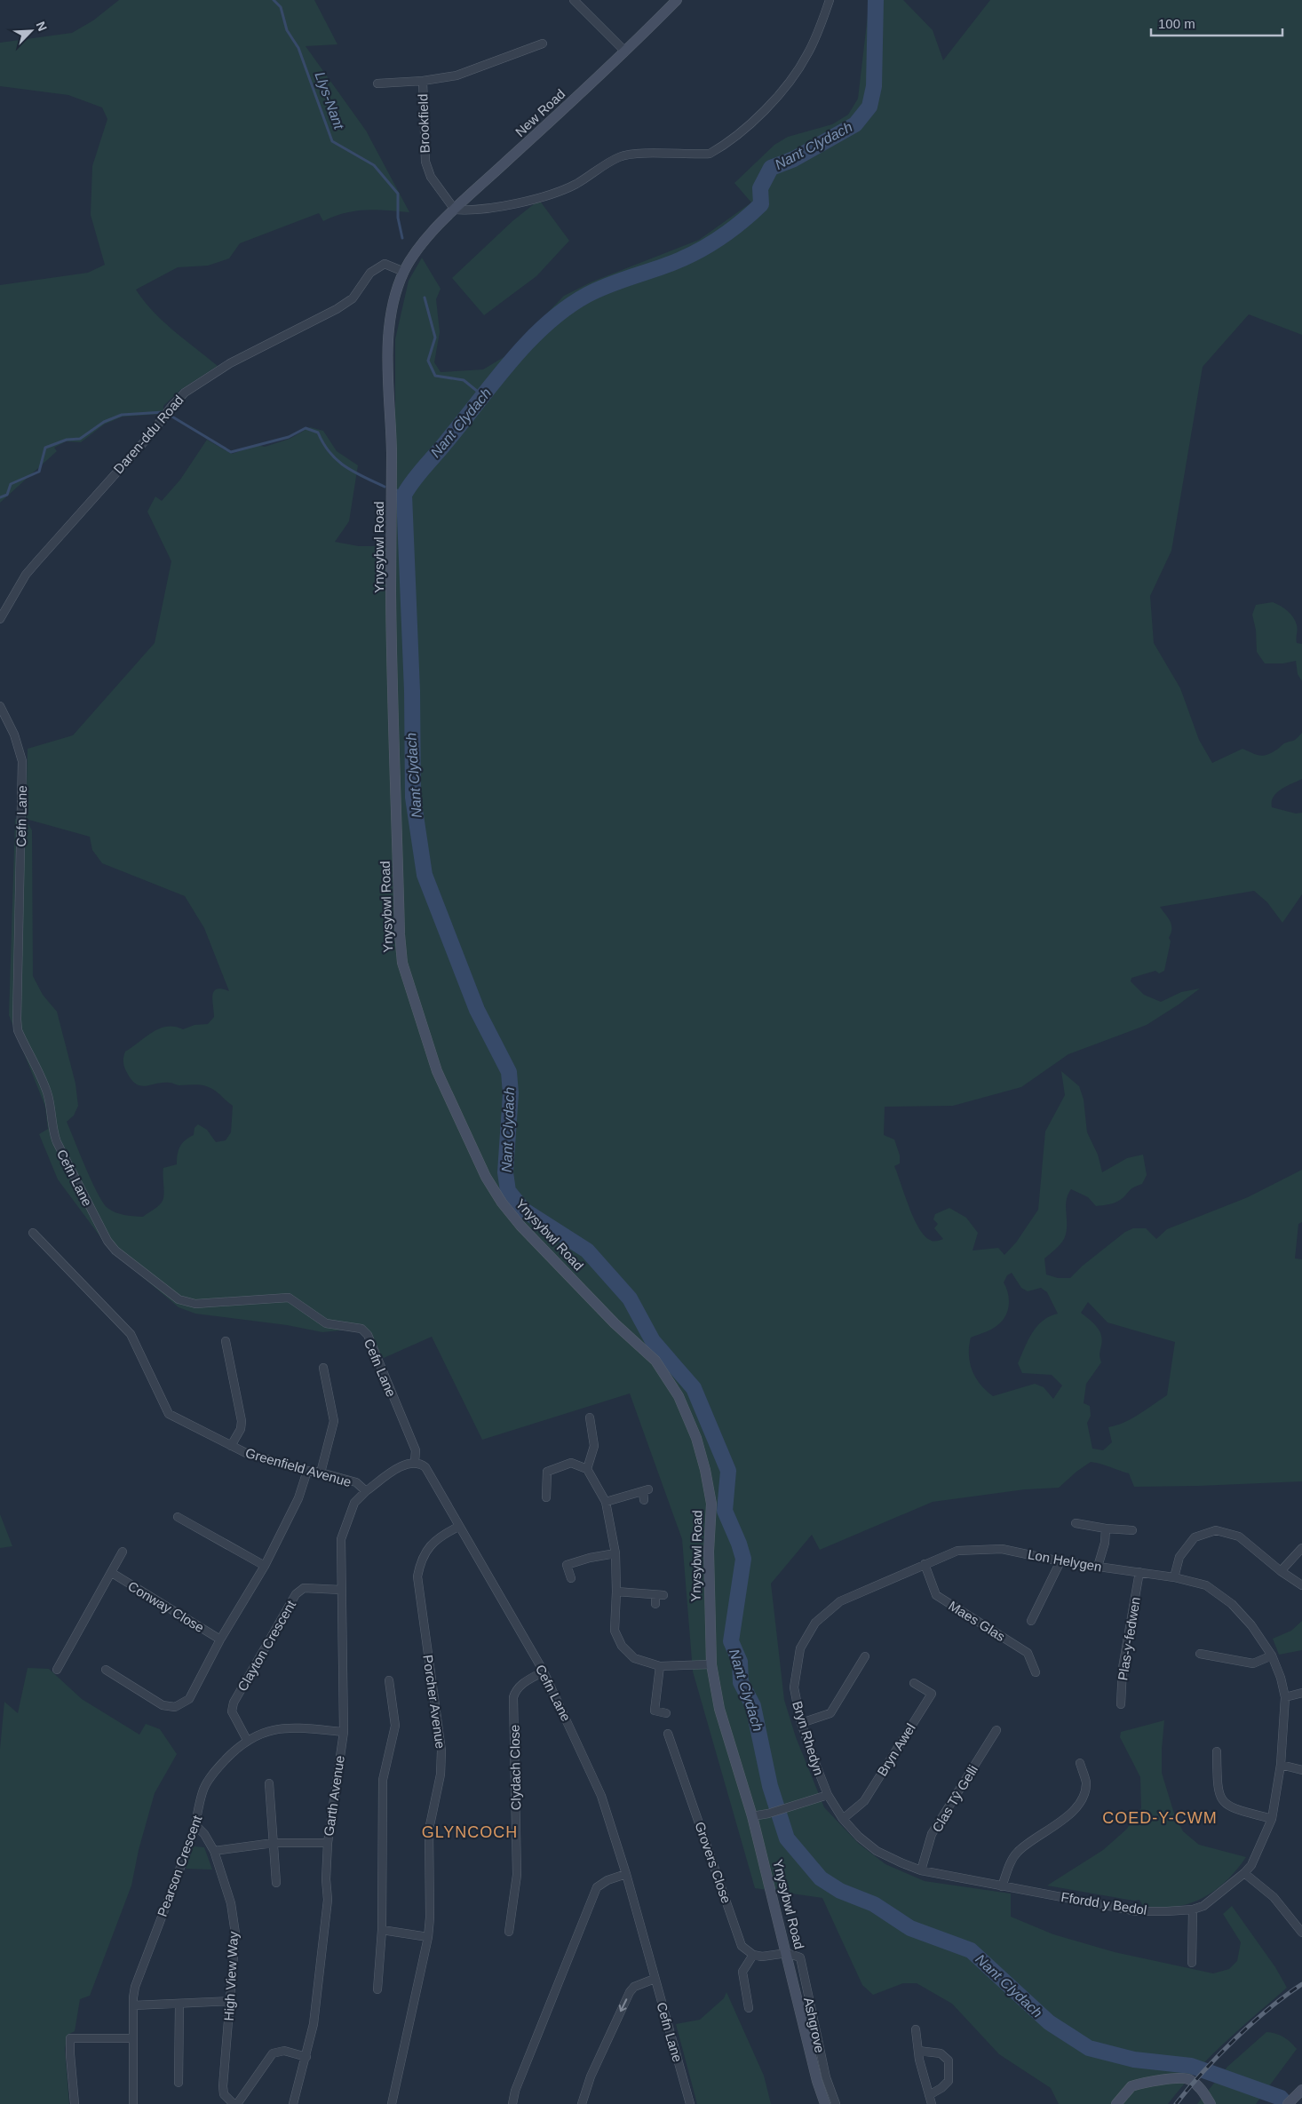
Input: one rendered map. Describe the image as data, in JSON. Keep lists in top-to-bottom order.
{
  "streets": {
    "main road": ["New Road", "Ynysybwl Road"],
    "street": [
      "Brookfield",
      "Daren-ddu Road",
      "Cefn Lane",
      "Greenfield Avenue",
      "Lon Helygen",
      "Conway Close",
      "Maes Glas",
      "Plas-y-fedwen",
      "Clayton Crescent",
      "Porcher Avenue",
      "Bryn Rhedyn",
      "Bryn Awel",
      "Clydach Close",
      "Garth Avenue",
      "Clas Tŷ Gelli",
      "Grovers Close",
      "Pearson Crescent",
      "Ffordd y Bedol",
      "High View Way",
      "Ashgrove"
    ]
  },
  "crossings": [
    ["New Road", "Brookfield"],
    ["New Road", "Ynysybwl Road"],
    ["Daren-ddu Road", "Ynysybwl Road"],
    ["Ynysybwl Road", "Ashgrove"],
    ["Cefn Lane", "Greenfield Avenue"],
    ["Cefn Lane", "Porcher Avenue"],
    ["Cefn Lane", "Clydach Close"],
    ["Greenfield Avenue", "Garth Avenue"],
    ["Lon Helygen", "Maes Glas"],
    ["Lon Helygen", "Plas-y-fedwen"],
    ["Lon Helygen", "Bryn Rhedyn"],
    ["Lon Helygen", "Ffordd y Bedol"],
    ["Maes Glas", "Bryn Rhedyn"],
    ["Clayton Crescent", "Garth Avenue"],
    ["Clayton Crescent", "Pearson Crescent"],
    ["Bryn Rhedyn", "Ffordd y Bedol"],
    ["Bryn Awel", "Ffordd y Bedol"],
    ["Garth Avenue", "Pearson Crescent"],
    ["Clas Tŷ Gelli", "Ffordd y Bedol"],
    ["Pearson Crescent", "High View Way"]
  ],
  "districts": ["COED-Y-CWM", "GLYNCOCH"],
  "water": ["Llys-Nant", "Nant Clydach"],
  "scale_bar": "100 m",
  "north": "top right"
}
